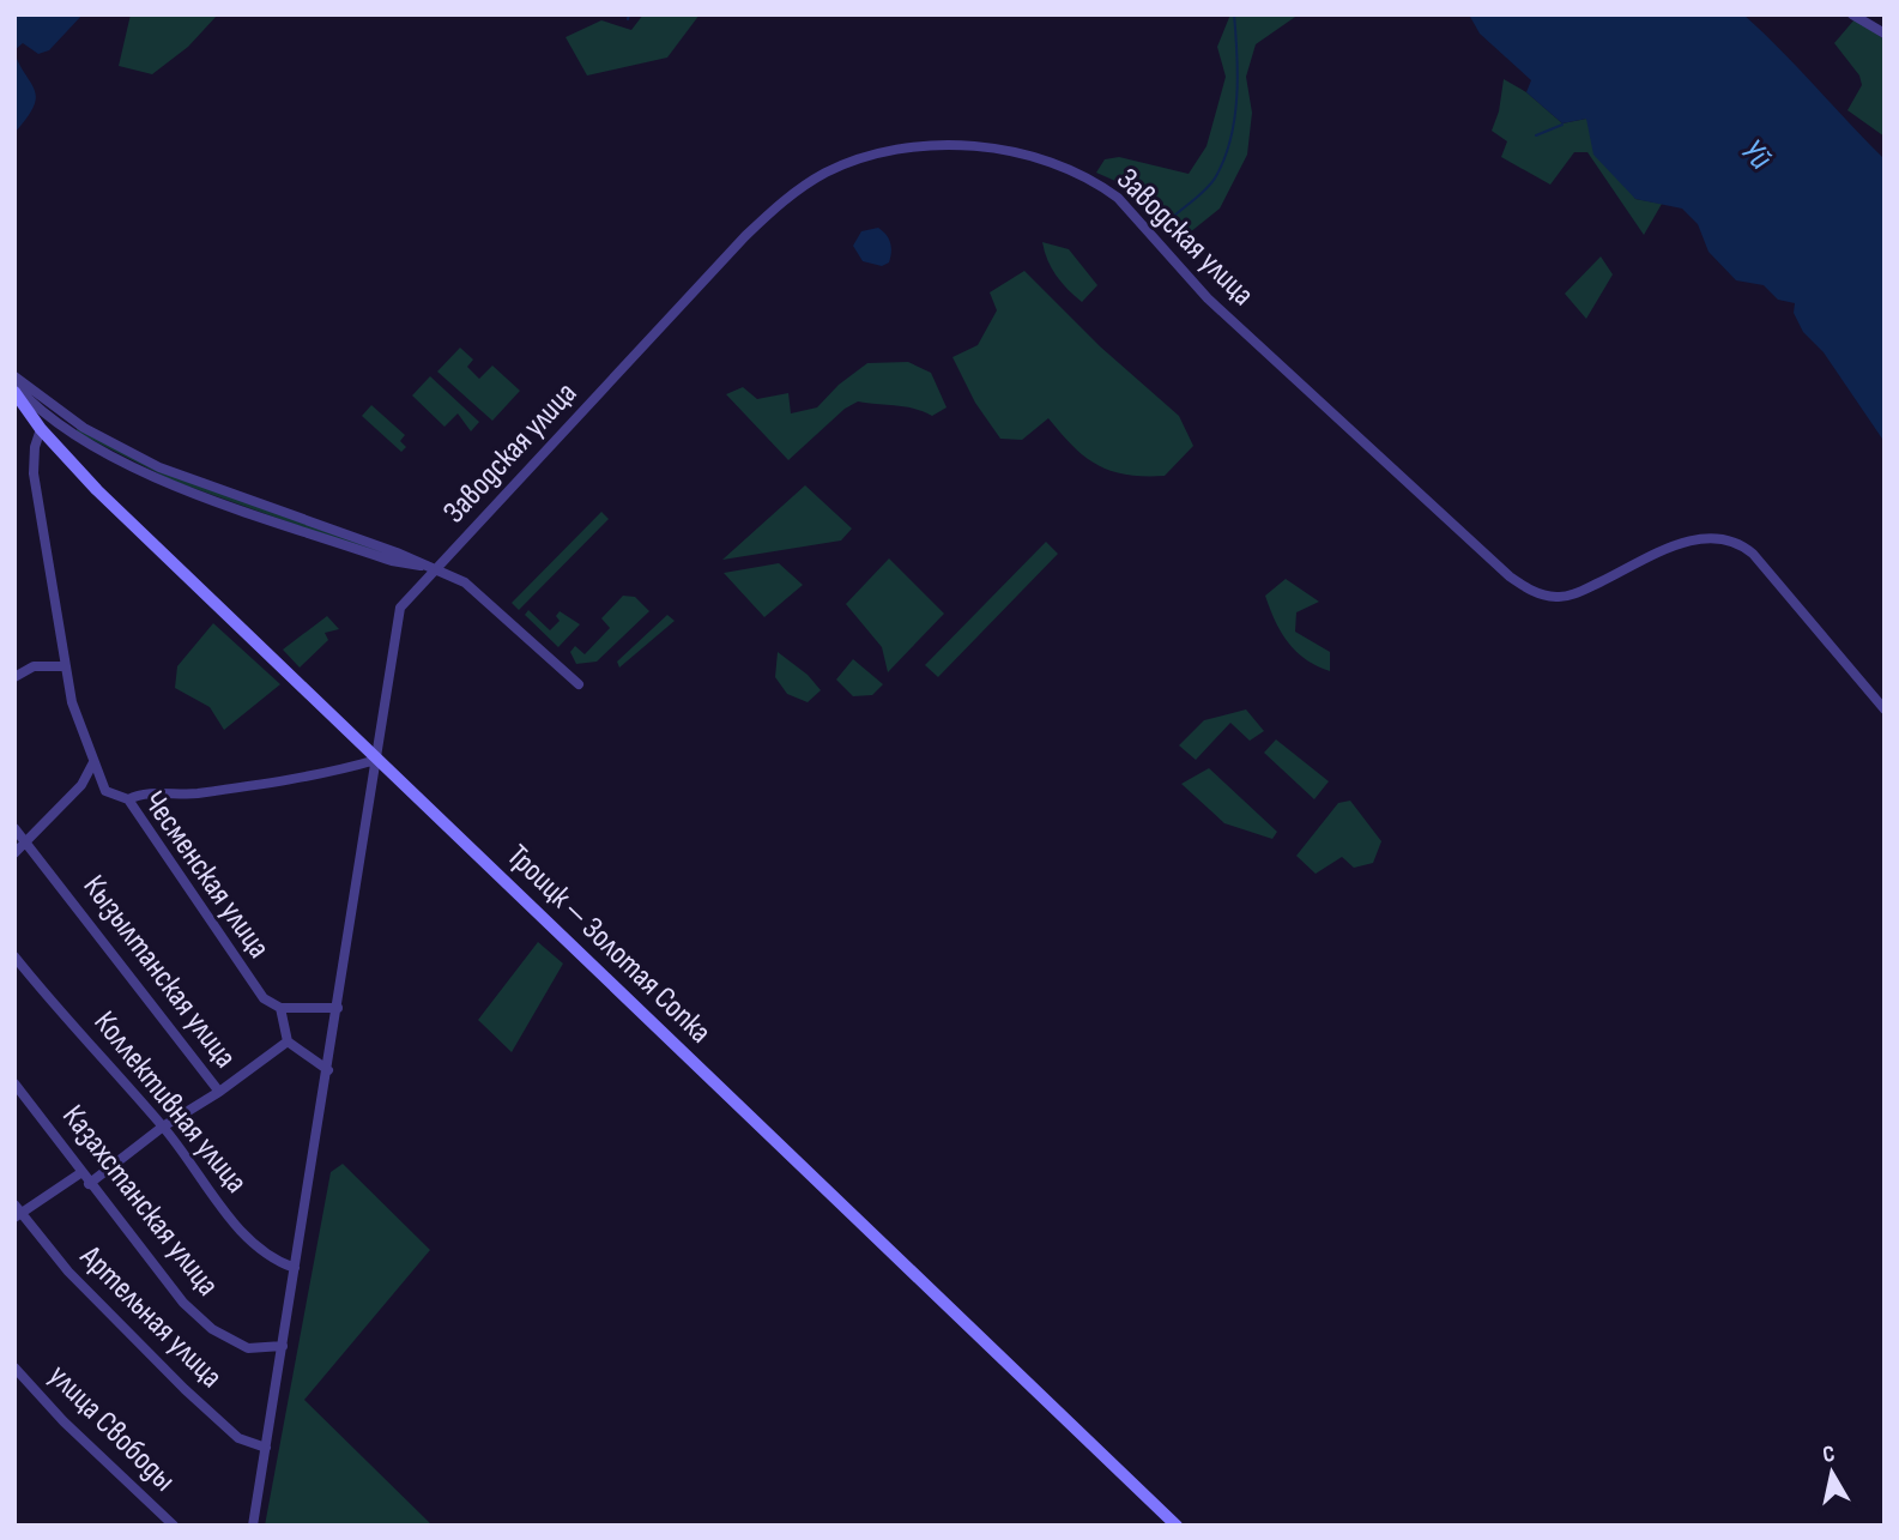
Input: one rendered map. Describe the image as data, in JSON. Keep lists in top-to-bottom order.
{
  "streets": {
    "street": [
      "Заводская улица",
      "Чесменская улица",
      "Троицк — Золотая Сопка",
      "Кызылтанская улица",
      "Коллективная улица",
      "Казахстанская улица",
      "Артельная улица",
      "улица Свободы"
    ]
  },
  "crossings": [
    ["Чесменская улица", "Троицк — Золотая Сопка"],
    ["Чесменская улица", "Кызылтанская улица"]
  ],
  "water": ["Уй"],
  "north": "top"
}
